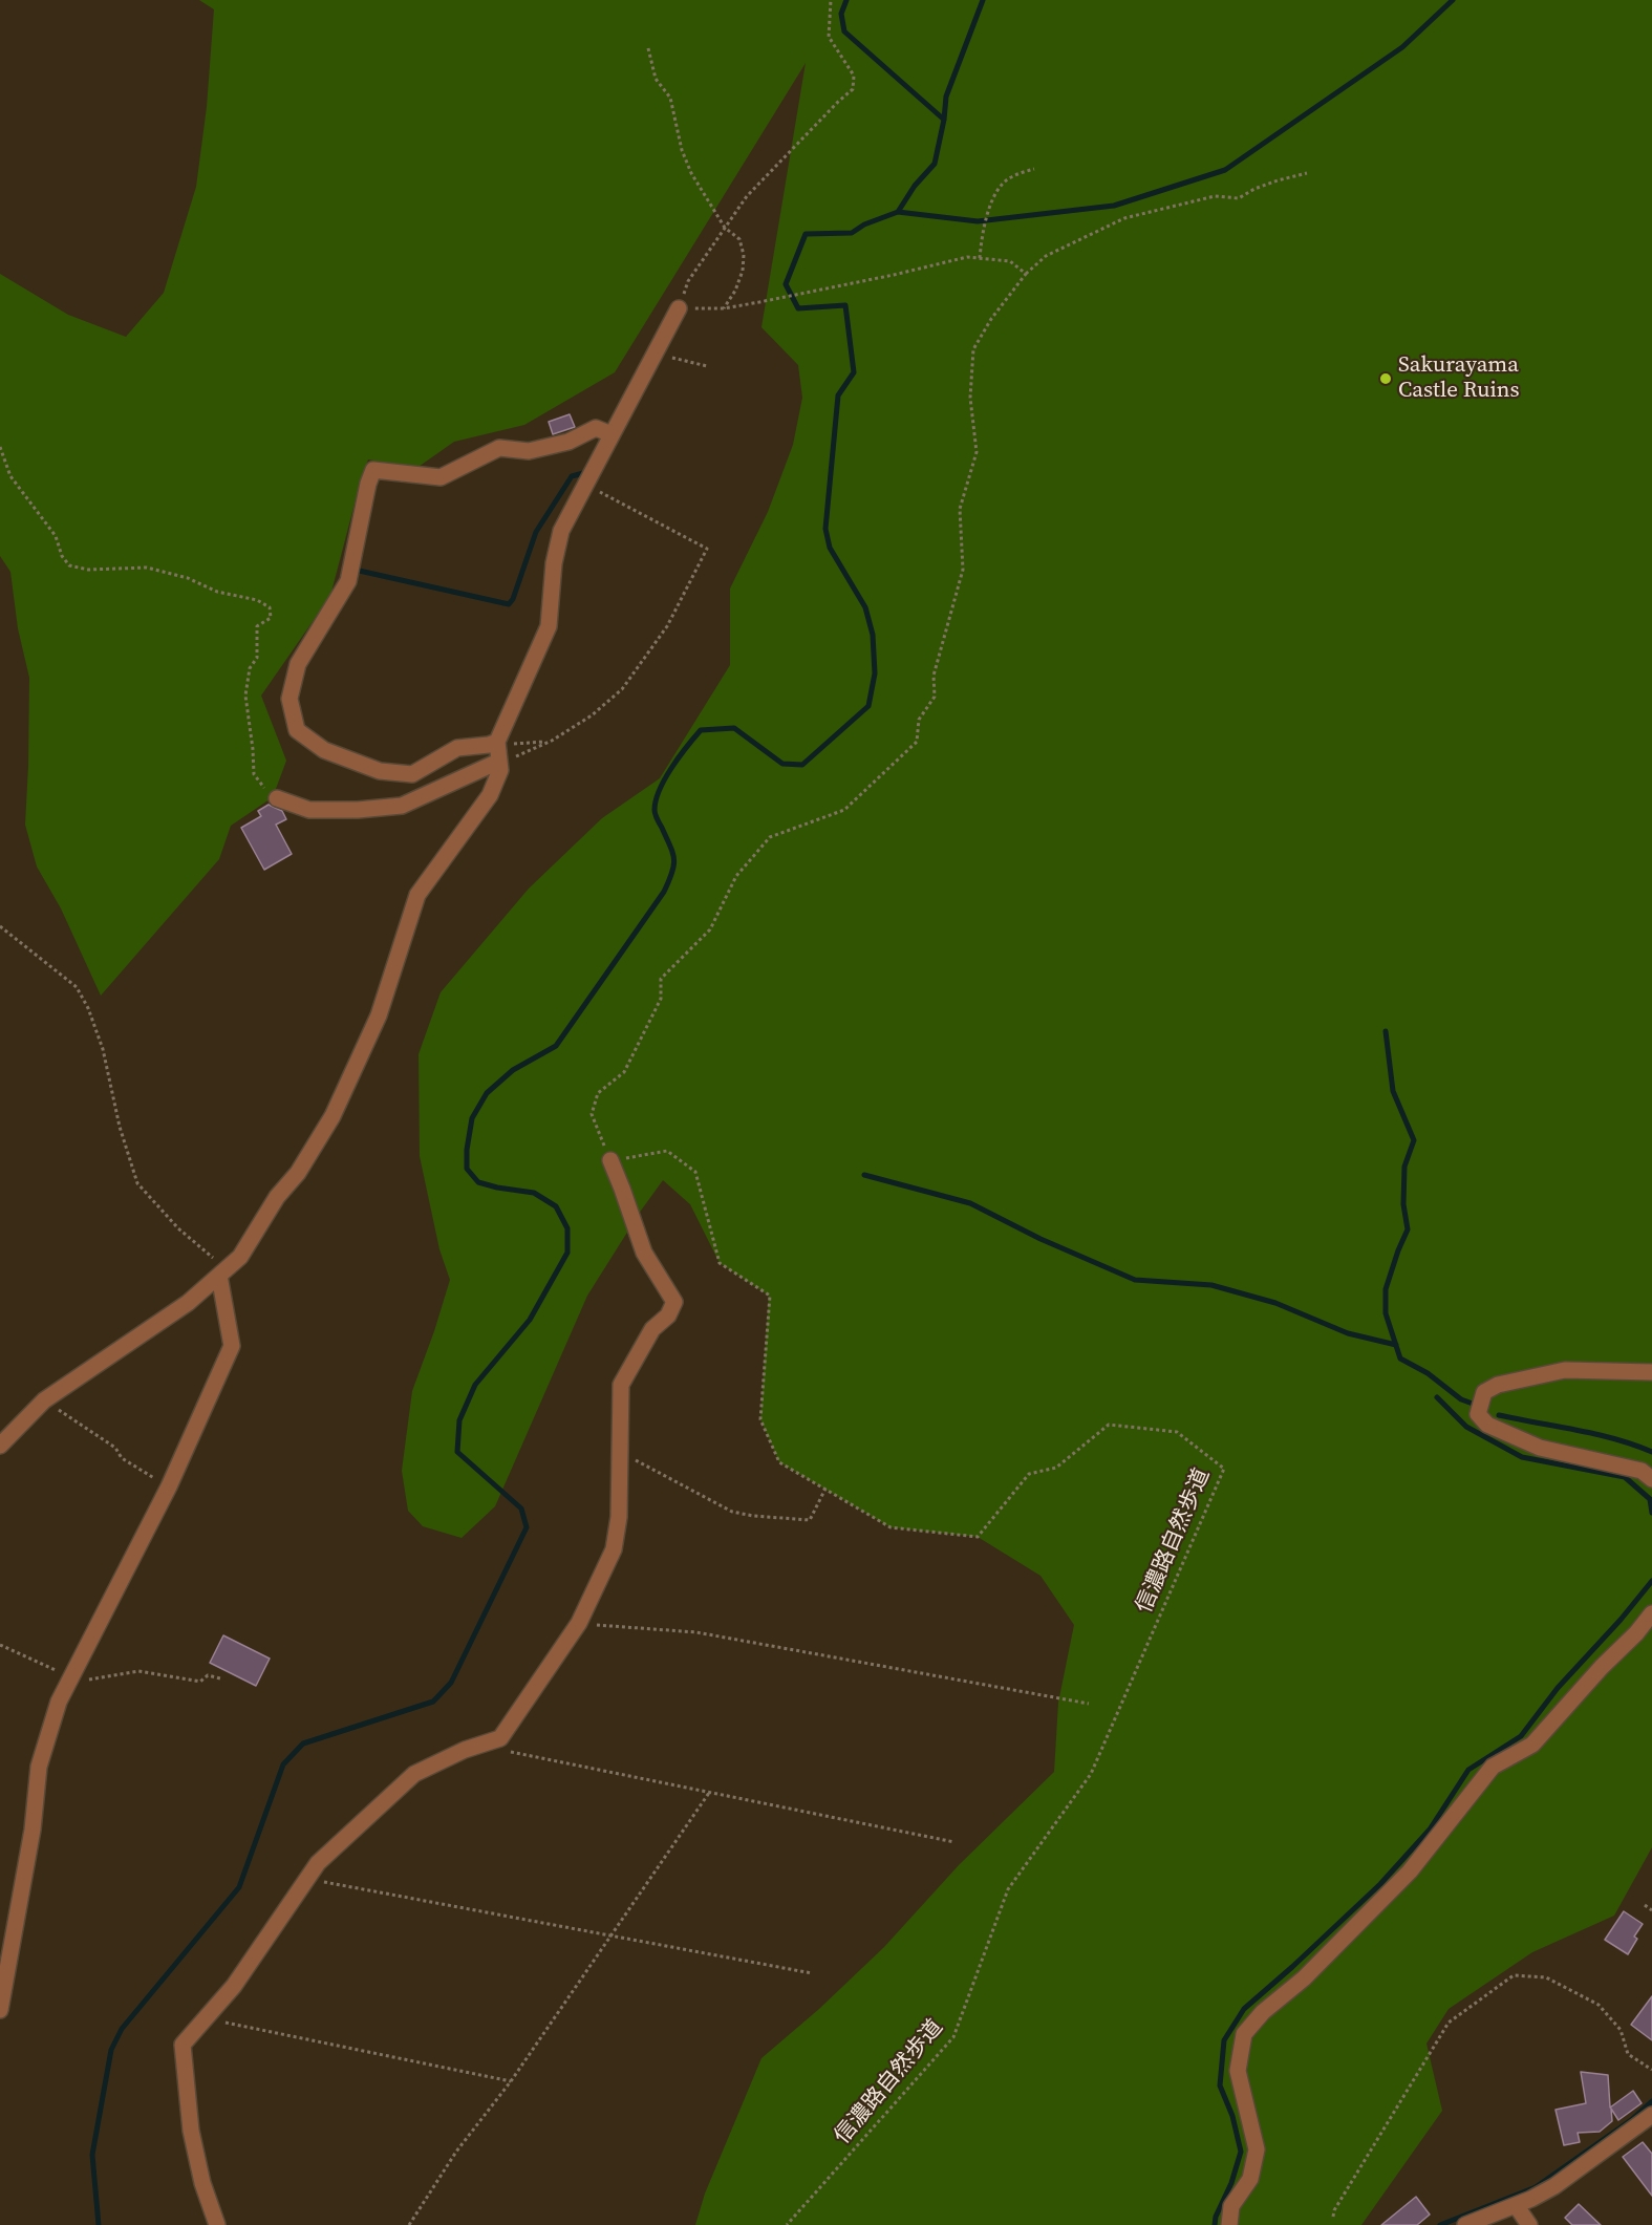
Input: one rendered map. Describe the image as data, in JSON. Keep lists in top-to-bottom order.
{
  "streets": {
    "path": ["信濃路自然歩道"]
  },
  "places": ["Sakurayama Castle Ruins"]
}
